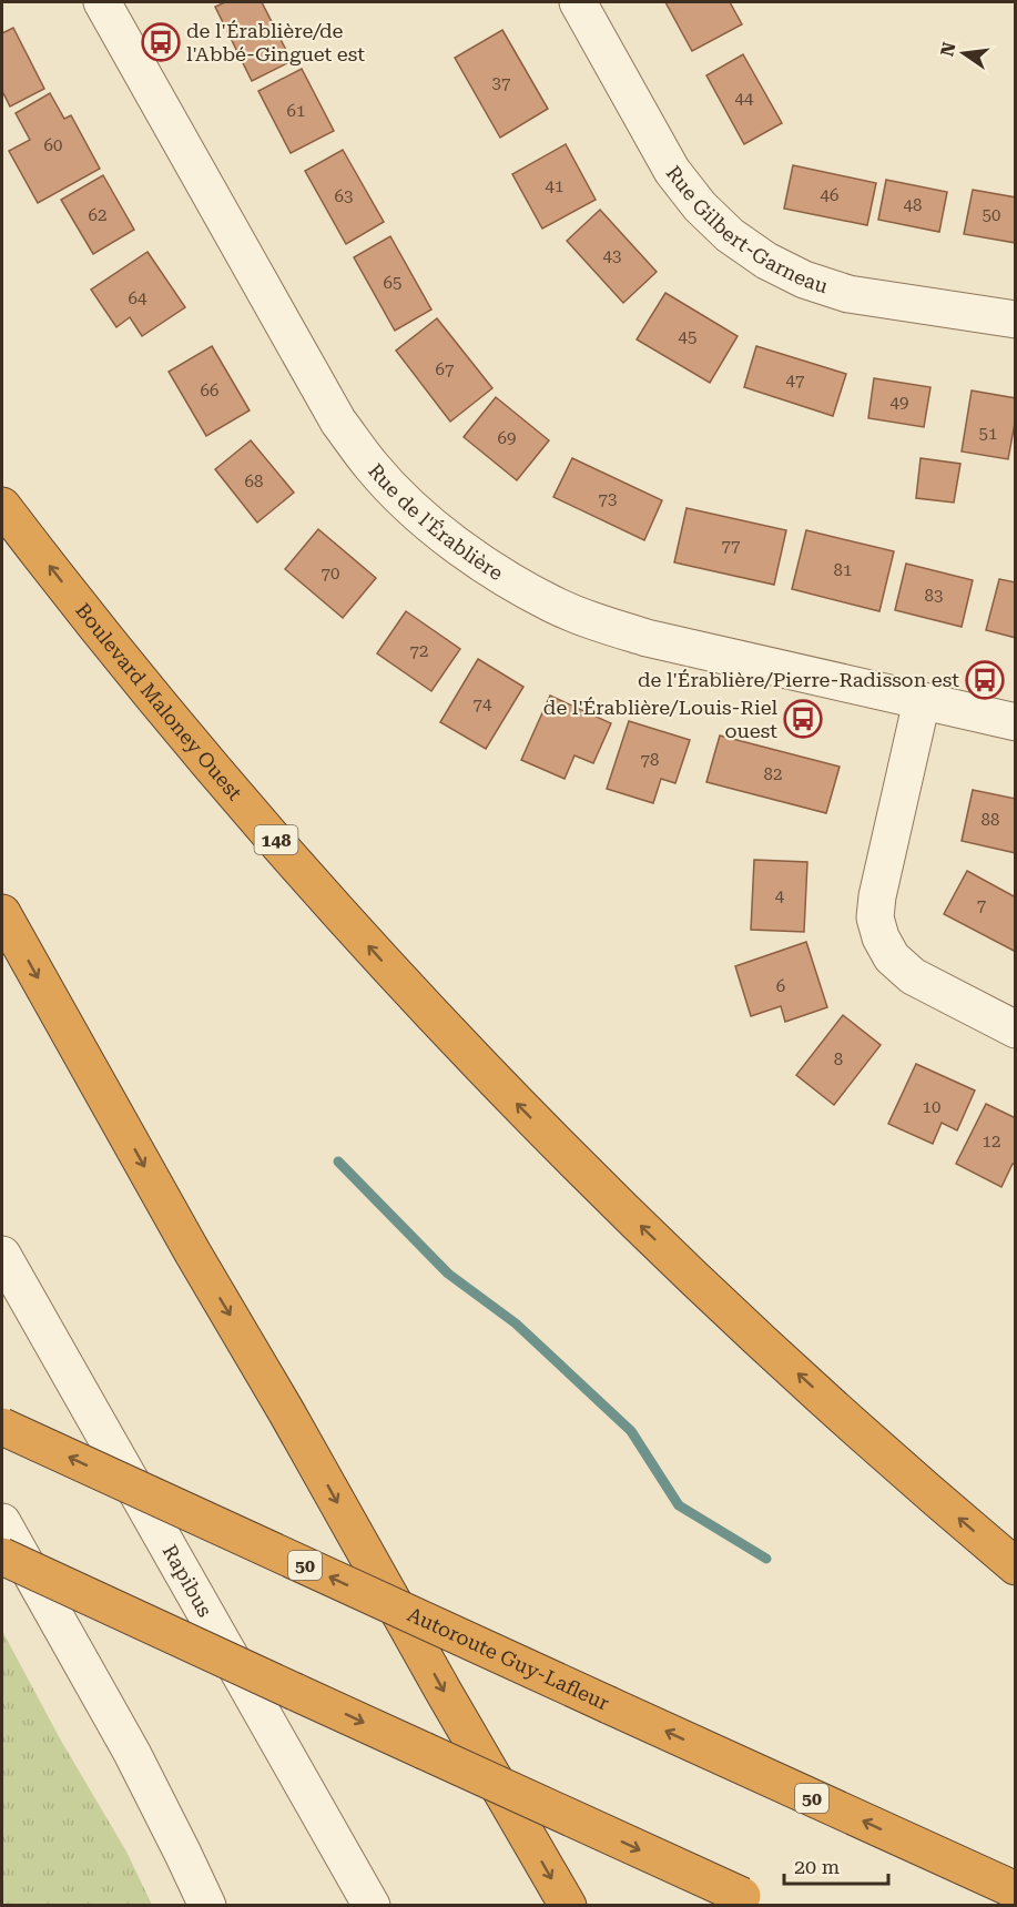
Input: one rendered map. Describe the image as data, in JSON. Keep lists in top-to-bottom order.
{
  "streets": {
    "highway": [
      "Boulevard Maloney Ouest",
      "148",
      "50",
      "Autoroute Guy-Lafleur"
    ],
    "street": ["Rue Gilbert-Garneau", "Rue de l'Érablière", "Rapibus"]
  },
  "one_way": ["Boulevard Maloney Ouest"],
  "places": {
    "bus stop": ["de l'Érablière/de l'Abbé-Ginguet est", "de l'Érablière/Pierre-Radisson est", "de l'Érablière/Louis-Riel ouest"]
  },
  "house_numbers": [
    "37",
    "44",
    "61",
    "60",
    "41",
    "46",
    "63",
    "48",
    "62",
    "50",
    "43",
    "65",
    "64",
    "45",
    "67",
    "47",
    "66",
    "49",
    "51",
    "69",
    "68",
    "73",
    "77",
    "81",
    "70",
    "83",
    "72",
    "74",
    "78",
    "82",
    "88",
    "4",
    "7",
    "6",
    "8",
    "10",
    "12"
  ],
  "scale_bar": "20 m",
  "north": "left"
}
